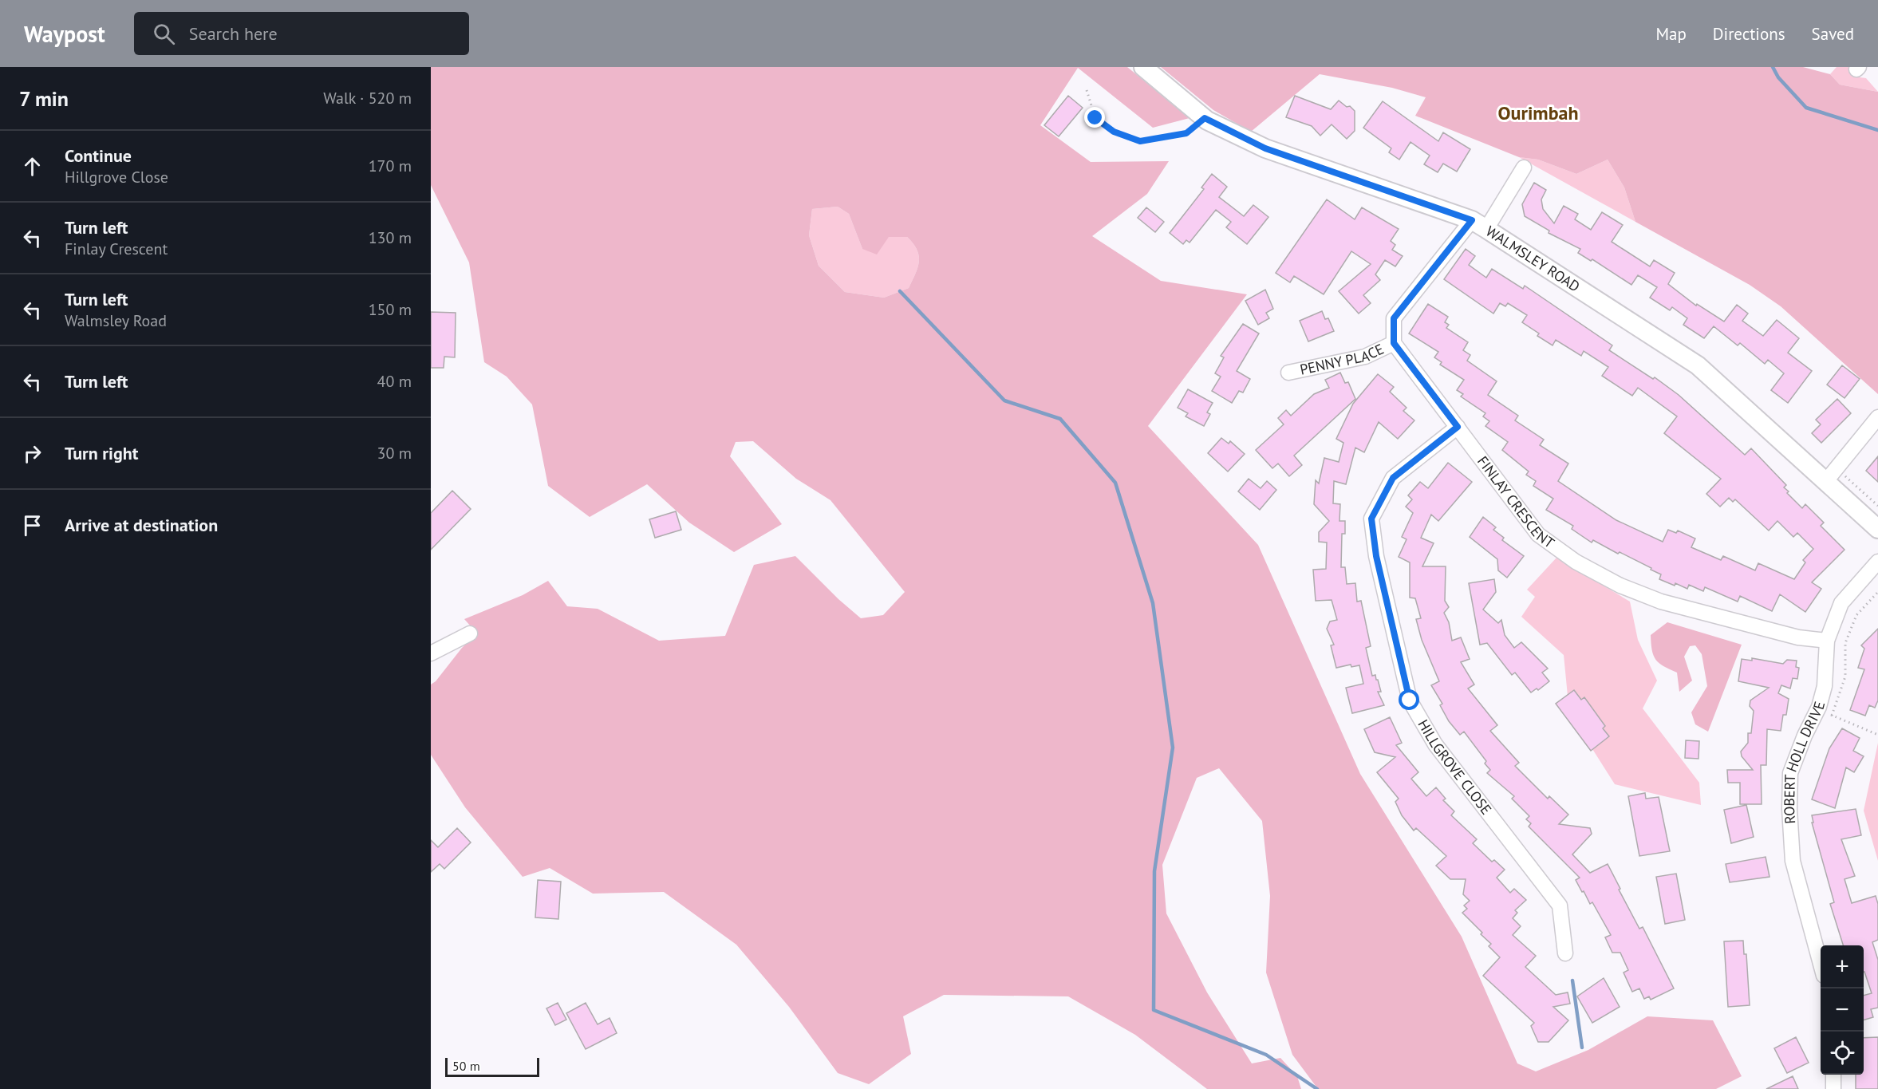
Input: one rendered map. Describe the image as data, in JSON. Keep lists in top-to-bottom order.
{
  "streets": {
    "street": [
      "WALMSLEY ROAD",
      "PENNY PLACE",
      "FINLAY CRESCENT",
      "ROBERT HOLL DRIVE",
      "HILLGROVE CLOSE"
    ]
  },
  "crossings": [
    ["PENNY PLACE", "FINLAY CRESCENT"],
    ["FINLAY CRESCENT", "ROBERT HOLL DRIVE"],
    ["FINLAY CRESCENT", "HILLGROVE CLOSE"]
  ],
  "districts": ["Ourimbah"],
  "scale_bar": "50 m",
  "page": {
    "header": "Waypost",
    "search": "Search here",
    "nav": ["Map", "Directions", "Saved"],
    "heading": ["7 min", "Walk · 520 m"],
    "list": [
      ["Continue", "Hillgrove Close", "170 m"],
      ["Turn left", "Finlay Crescent", "130 m"],
      ["Turn left", "Walmsley Road", "150 m"],
      ["Turn left", "40 m"],
      ["Turn right", "30 m"],
      "Arrive at destination"
    ],
    "map_buttons": ["+", "−"],
    "scale": "50 m"
  }
}
